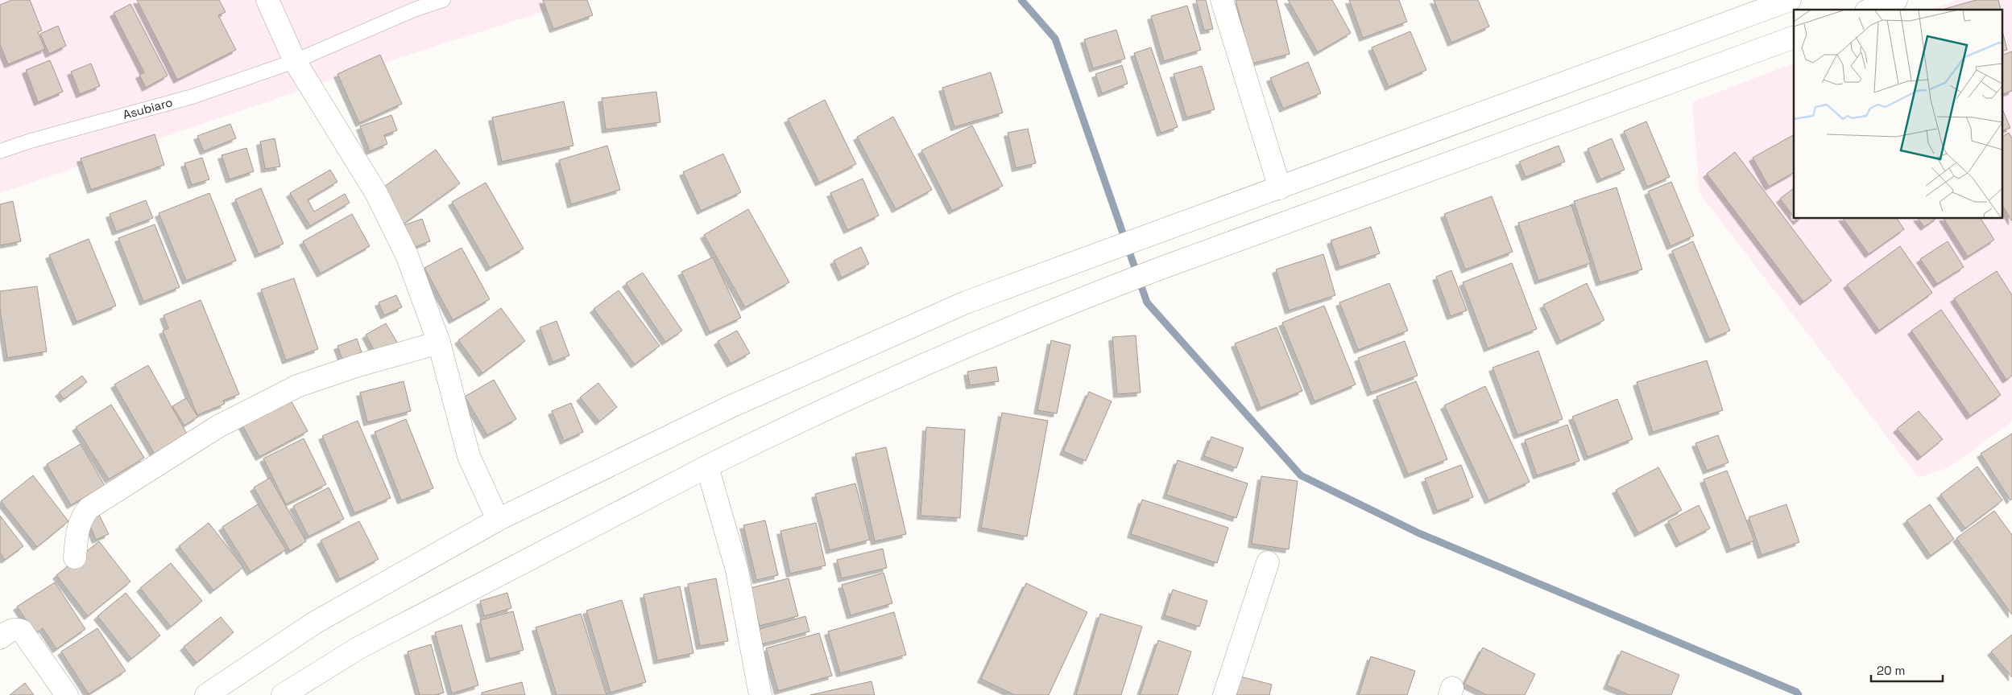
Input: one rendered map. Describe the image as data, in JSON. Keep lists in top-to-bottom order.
{
  "streets": {
    "lane": ["Asubiaro"]
  },
  "scale_bar": "20 m"
}
